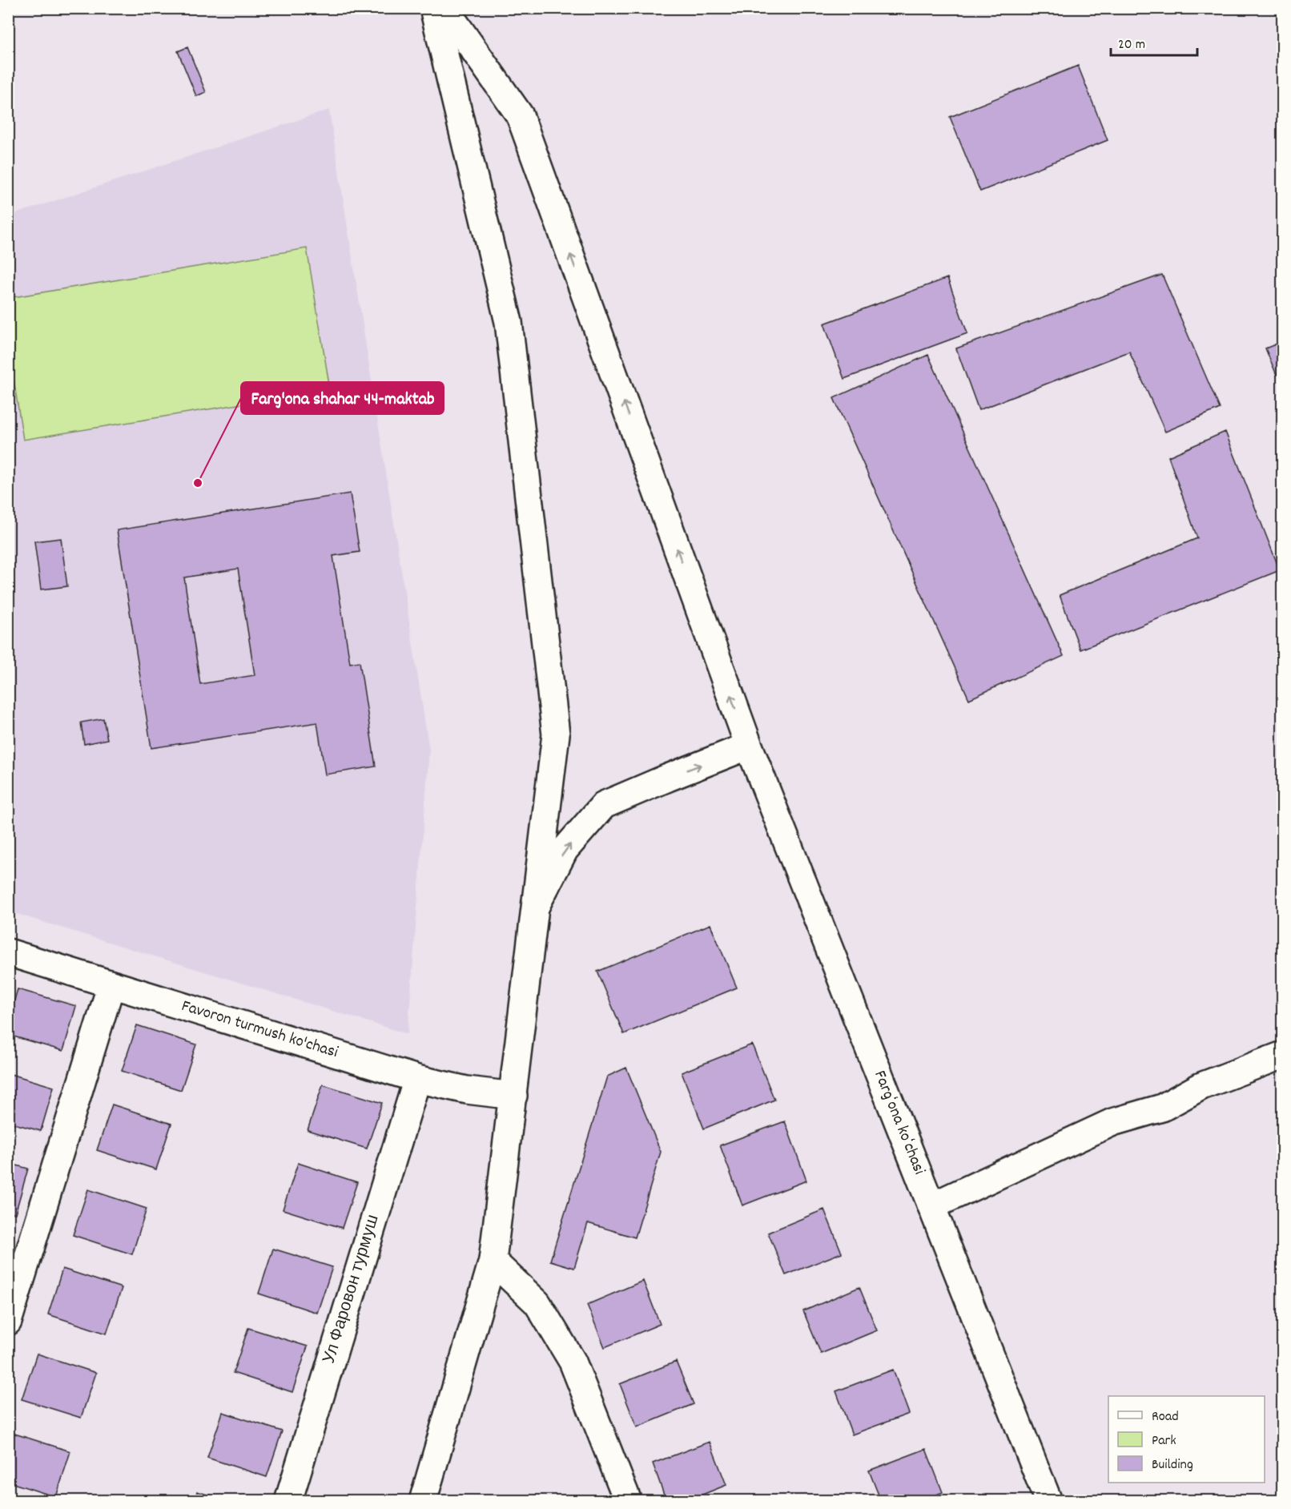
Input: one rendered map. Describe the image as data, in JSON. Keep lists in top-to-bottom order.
{
  "streets": {
    "street": ["Favoron turmush ko'chasi", "Fargʻona koʻchasi", "Ул Фаровон турмуш"]
  },
  "crossings": [
    ["Favoron turmush ko'chasi", "Ул Фаровон турмуш"]
  ],
  "places": ["Farg'ona shahar 44-maktab"],
  "legend": ["Road", "Park", "Building"],
  "scale_bar": "20 m"
}
